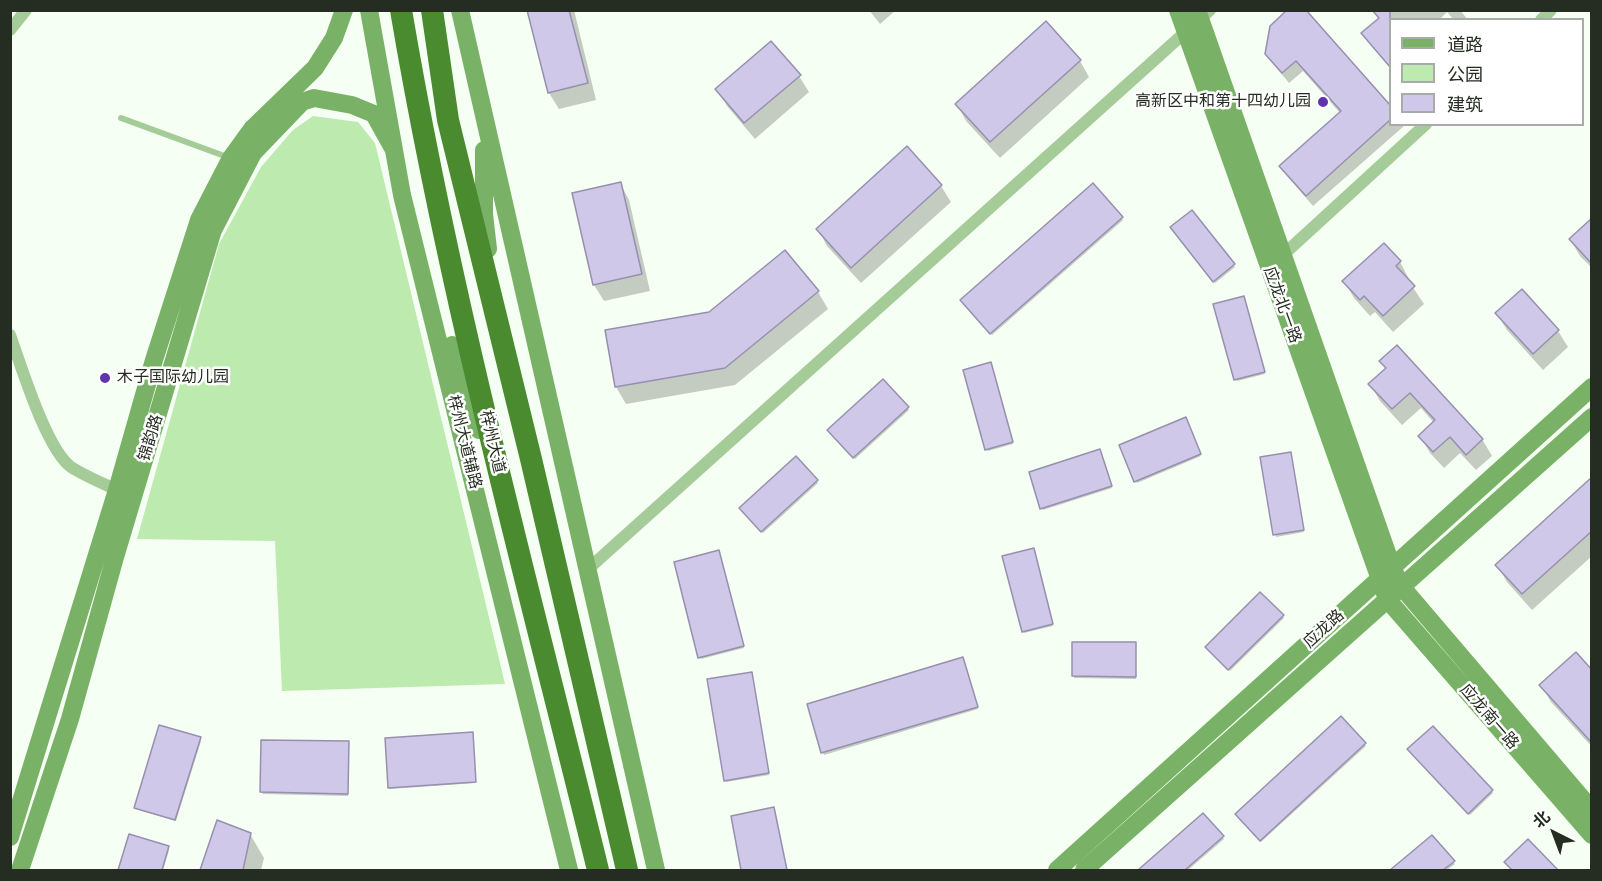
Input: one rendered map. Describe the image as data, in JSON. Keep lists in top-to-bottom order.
{
  "streets": {
    "highway": ["梓州大道"],
    "street": [
      "应龙北一路",
      "锦韵路",
      "梓州大道辅路",
      "应龙路",
      "应龙南一路"
    ]
  },
  "crossings": [
    ["应龙北一路", "应龙路"],
    ["应龙北一路", "应龙南一路"],
    ["锦韵路", "梓州大道辅路"],
    ["应龙路", "应龙南一路"]
  ],
  "places": ["高新区中和第十四幼儿园", "木子国际幼儿园"],
  "legend": ["道路", "公园", "建筑"],
  "north": "top left"
}
